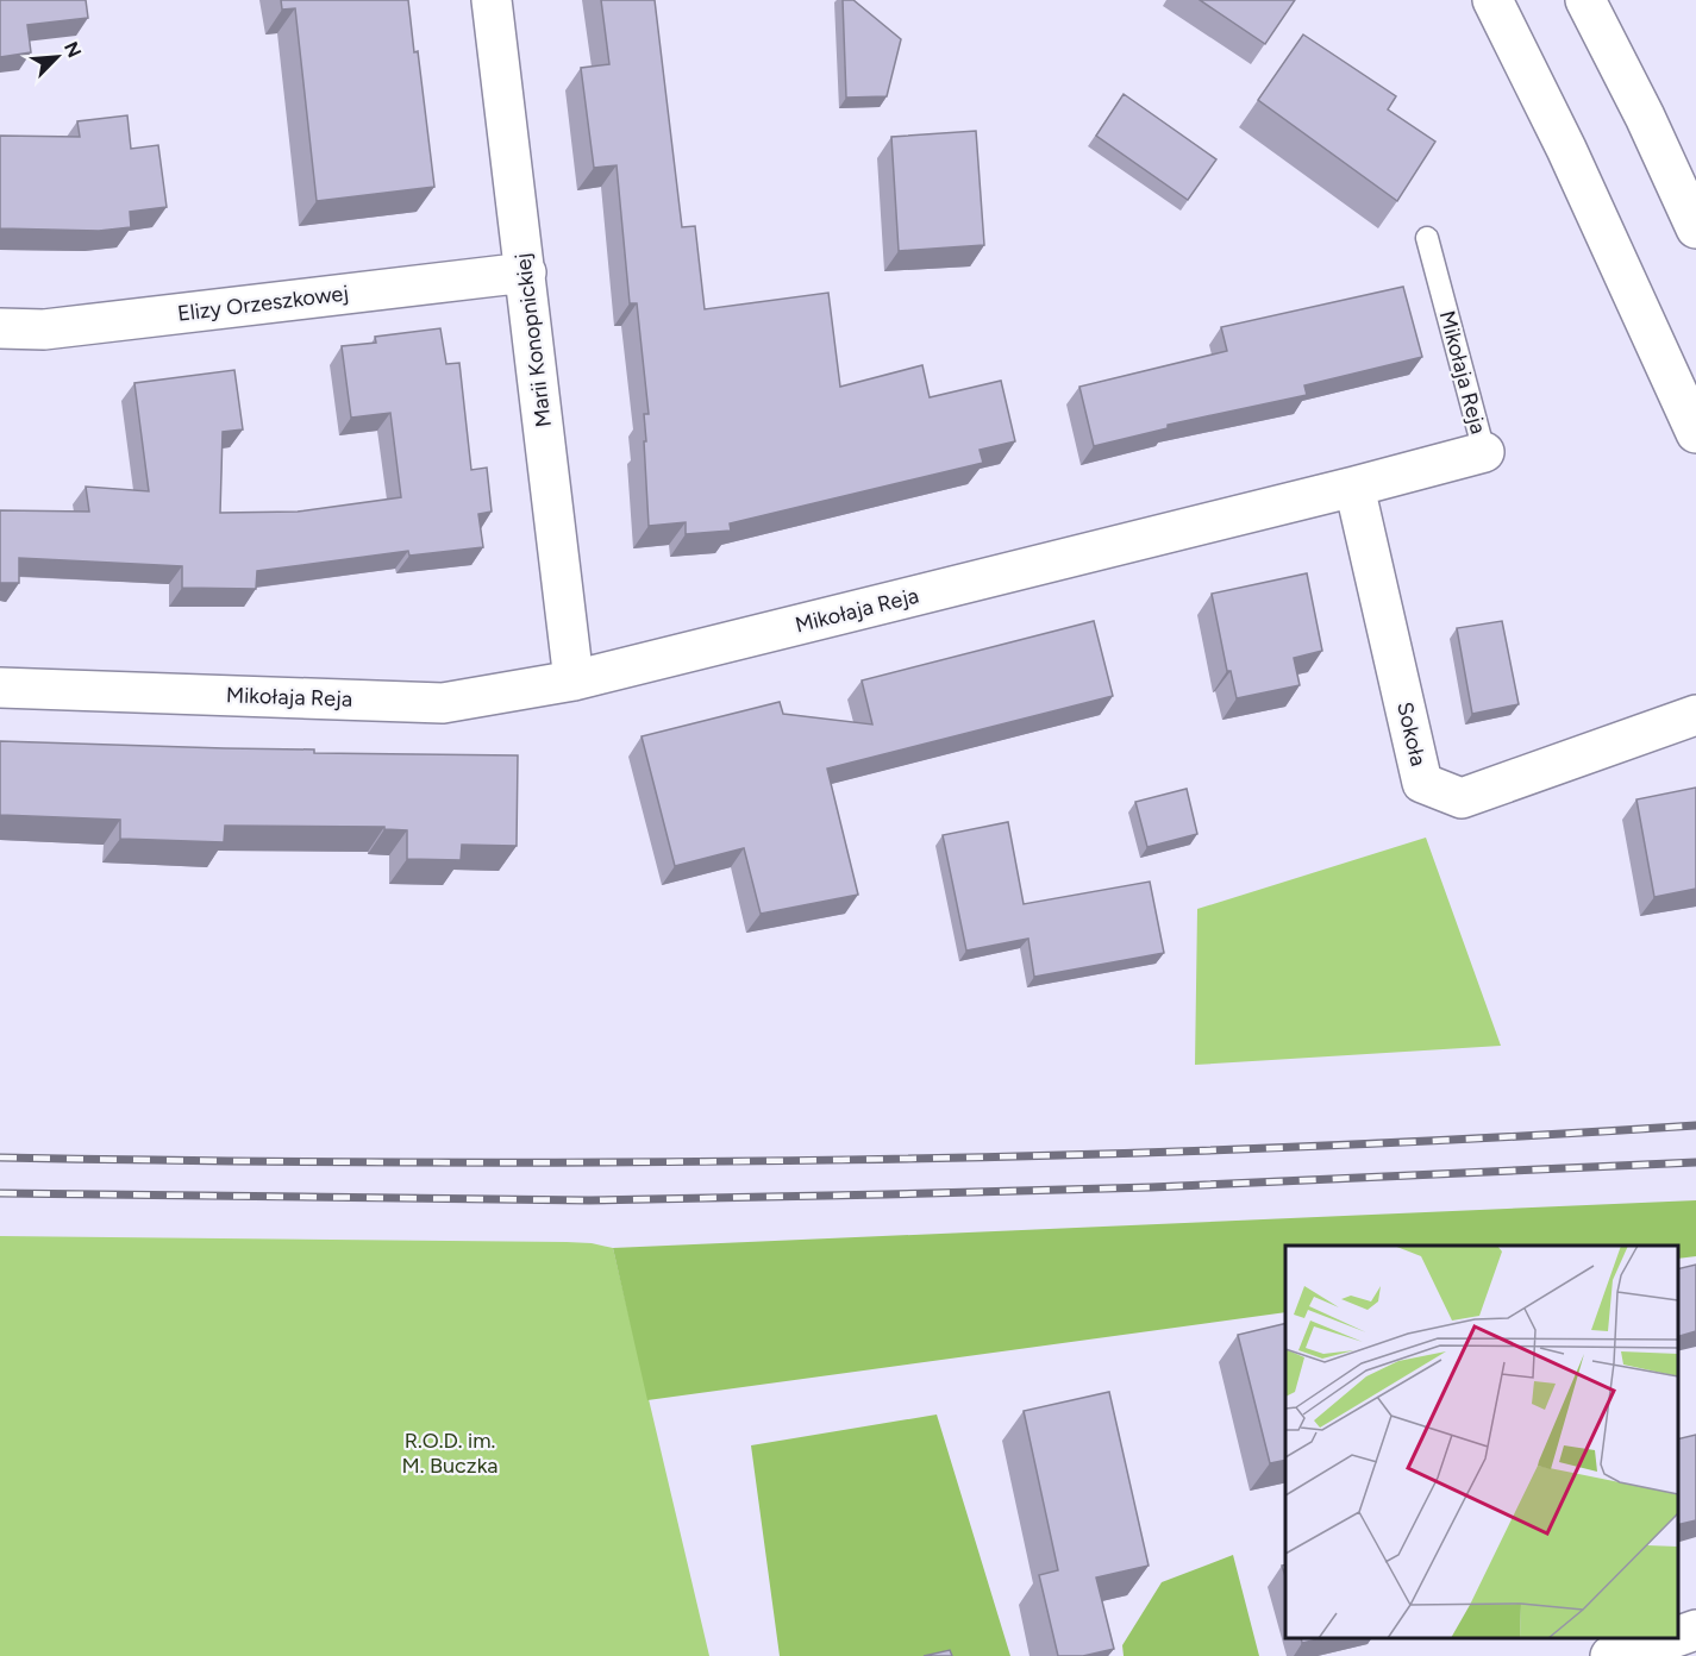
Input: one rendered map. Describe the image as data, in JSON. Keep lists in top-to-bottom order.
{
  "streets": {
    "street": [
      "Elizy Orzeszkowej",
      "Marii Konopnickiej",
      "Mikołaja Reja",
      "Sokoła"
    ]
  },
  "crossings": [
    ["Elizy Orzeszkowej", "Marii Konopnickiej"],
    ["Marii Konopnickiej", "Mikołaja Reja"],
    ["Mikołaja Reja", "Sokoła"]
  ],
  "parks": ["R.O.D. im. M. Buczka"],
  "north": "top right"
}
